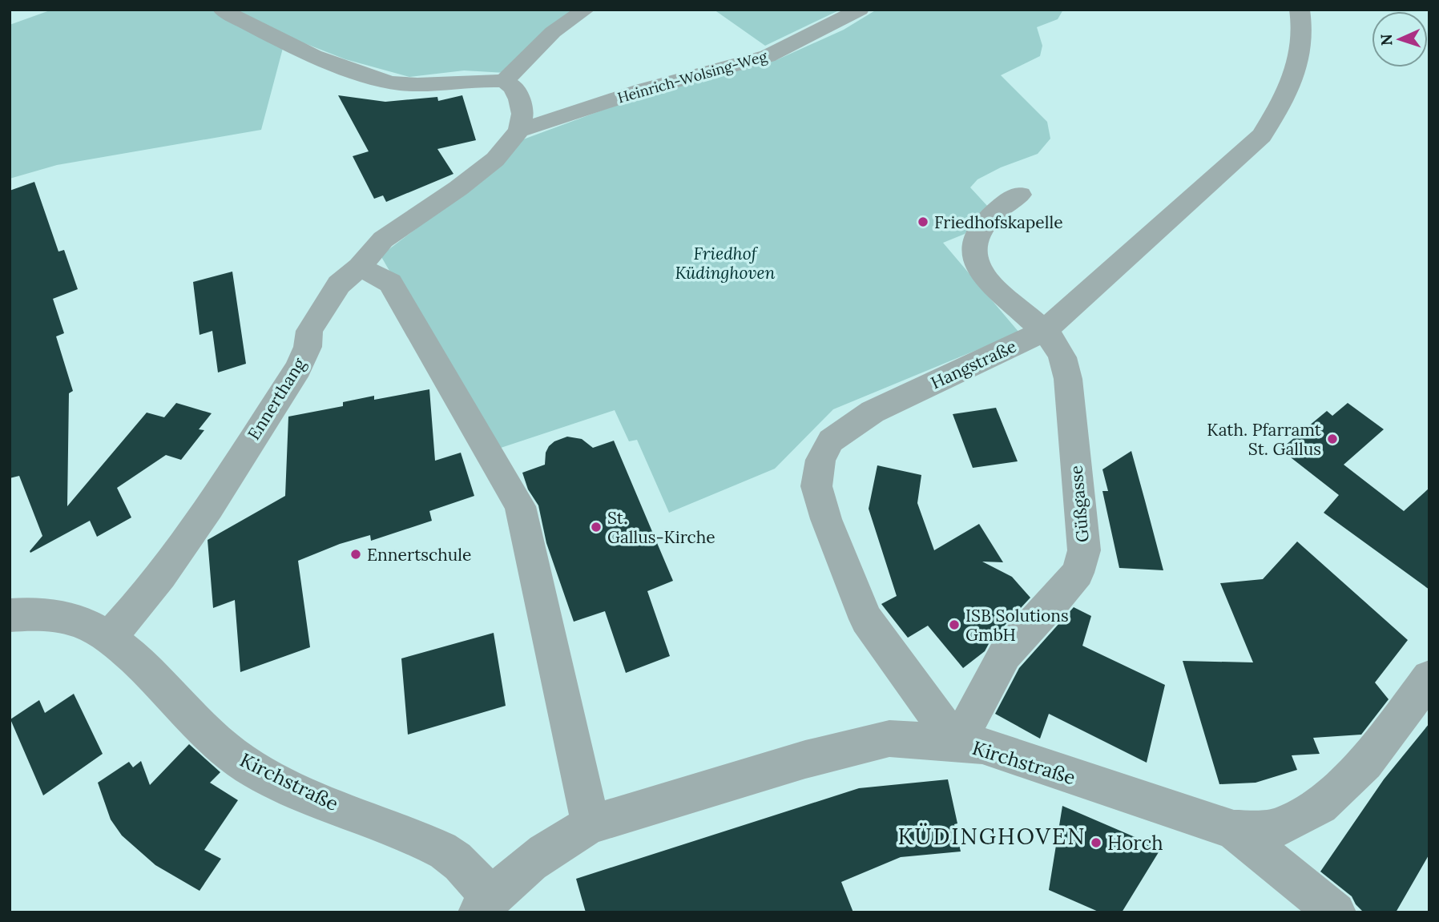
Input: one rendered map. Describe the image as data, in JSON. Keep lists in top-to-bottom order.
{
  "streets": {
    "street": [
      "Heinrich-Wolsing-Weg",
      "Hangstraße",
      "Ennerthang",
      "Güßgasse",
      "Kirchstraße"
    ]
  },
  "crossings": [
    ["Heinrich-Wolsing-Weg", "Ennerthang"],
    ["Hangstraße", "Güßgasse"],
    ["Hangstraße", "Kirchstraße"],
    ["Ennerthang", "Kirchstraße"],
    ["Güßgasse", "Kirchstraße"]
  ],
  "districts": ["KÜDINGHOVEN"],
  "parks": ["Friedhof Küdinghoven"],
  "places": [
    "Friedhofskapelle",
    "Kath. Pfarramt St. Gallus",
    "St. Gallus-Kirche",
    "Ennertschule",
    "ISB Solutions GmbH",
    "Horch"
  ],
  "north": "left"
}
